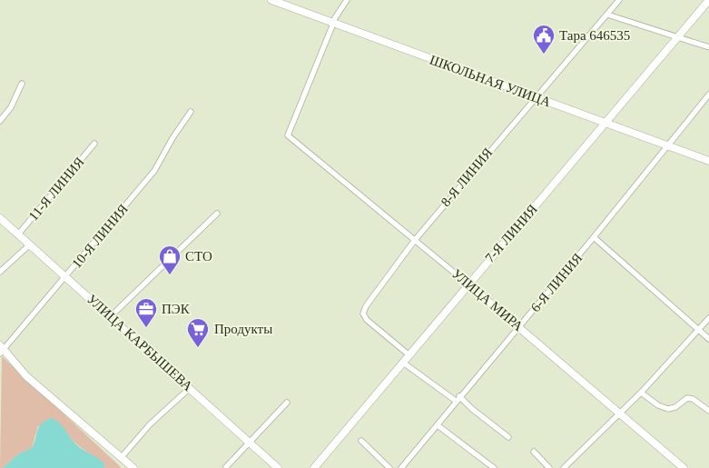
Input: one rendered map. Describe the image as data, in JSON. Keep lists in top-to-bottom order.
{
  "streets": {
    "main road": [
      "ШКОЛЬНАЯ УЛИЦА",
      "7-Я ЛИНИЯ",
      "УЛИЦА МИРА",
      "УЛИЦА КАРБЫШЕВА"
    ],
    "street": [
      "8-Я ЛИНИЯ",
      "11-Я ЛИНИЯ",
      "10-Я ЛИНИЯ",
      "6-Я ЛИНИЯ"
    ]
  },
  "crossings": [
    ["ШКОЛЬНАЯ УЛИЦА", "8-Я ЛИНИЯ"],
    ["ШКОЛЬНАЯ УЛИЦА", "7-Я ЛИНИЯ"],
    ["ШКОЛЬНАЯ УЛИЦА", "6-Я ЛИНИЯ"],
    ["ШКОЛЬНАЯ УЛИЦА", "УЛИЦА МИРА"],
    ["8-Я ЛИНИЯ", "7-Я ЛИНИЯ"],
    ["8-Я ЛИНИЯ", "УЛИЦА МИРА"],
    ["11-Я ЛИНИЯ", "УЛИЦА КАРБЫШЕВА"],
    ["7-Я ЛИНИЯ", "УЛИЦА МИРА"],
    ["10-Я ЛИНИЯ", "УЛИЦА КАРБЫШЕВА"],
    ["6-Я ЛИНИЯ", "УЛИЦА МИРА"]
  ],
  "places": {
    "public building": ["Тара 646535"],
    "shop": ["СТО"],
    "office": ["ПЭК"],
    "supermarket": ["Продукты"]
  }
}
